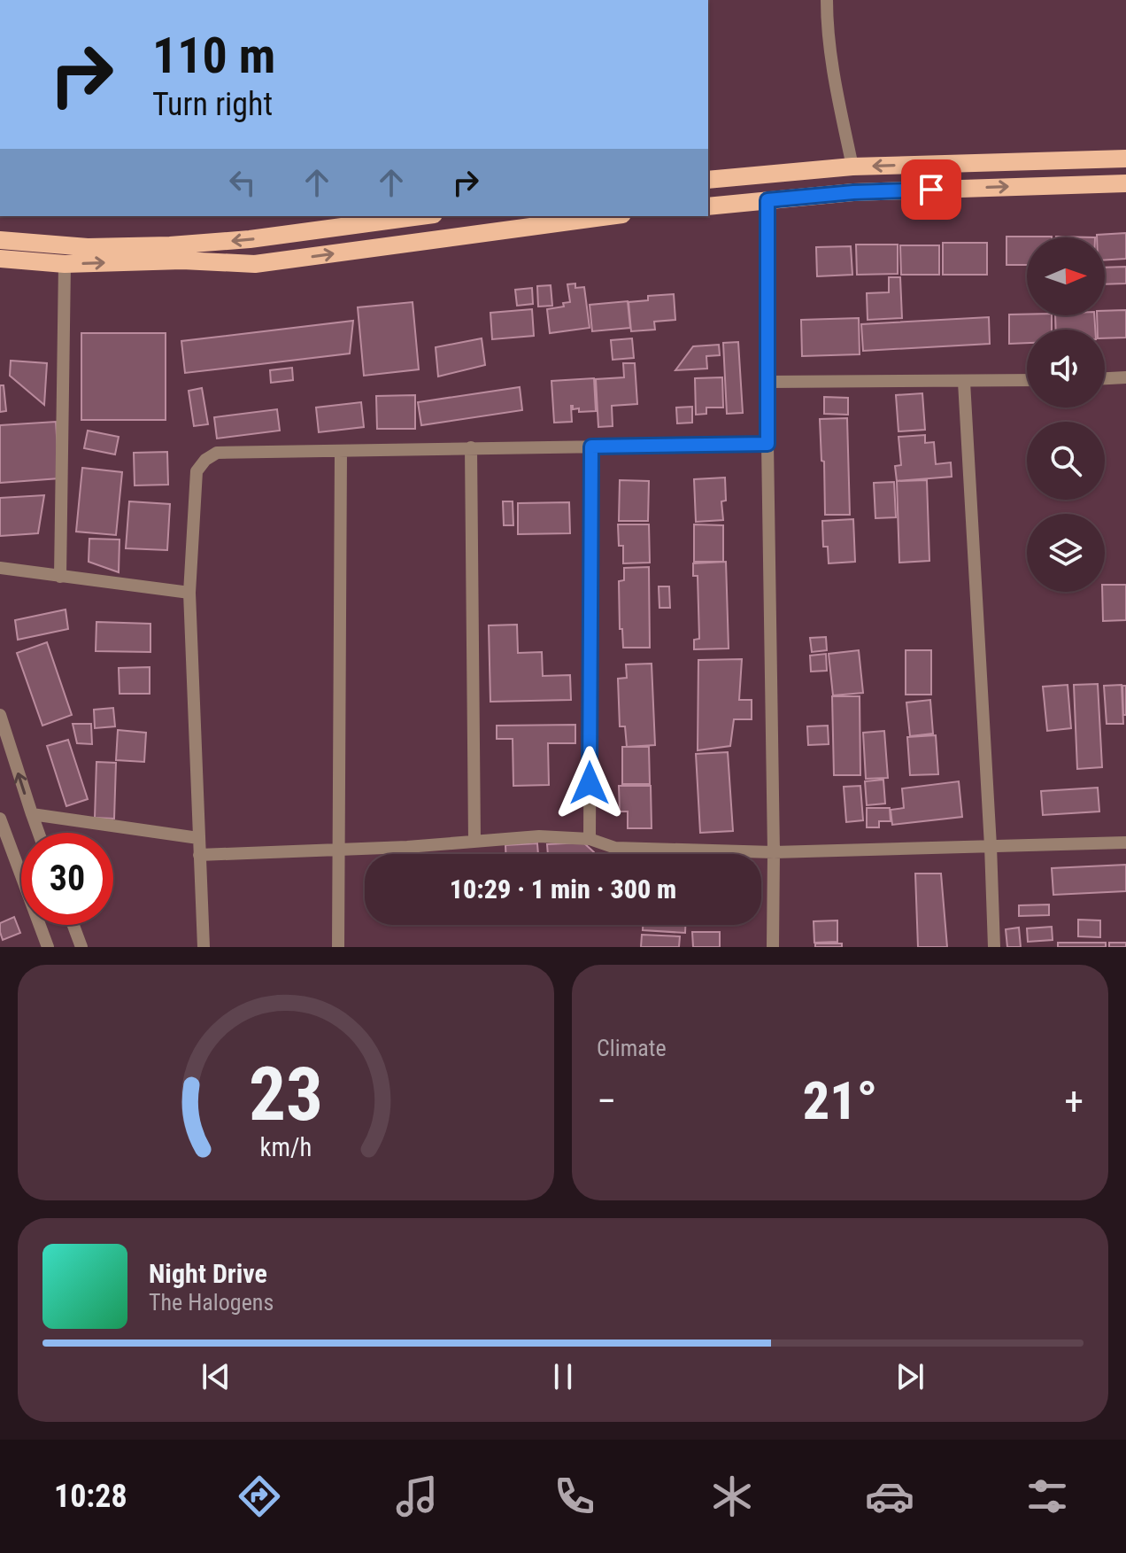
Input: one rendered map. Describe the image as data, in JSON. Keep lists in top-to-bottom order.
{
  "north": "right",
  "page": {
    "turn": ["110 m", "Turn right"],
    "limit": "30",
    "trip": "10:29 · 1 min · 300 m",
    "tile": "Climate",
    "heat": ["−", "21°", "+"],
    "song": ["Night Drive", "The Halogens"],
    "tabs": "10:28",
    "gauge": ["23", "km/h"]
  }
}
